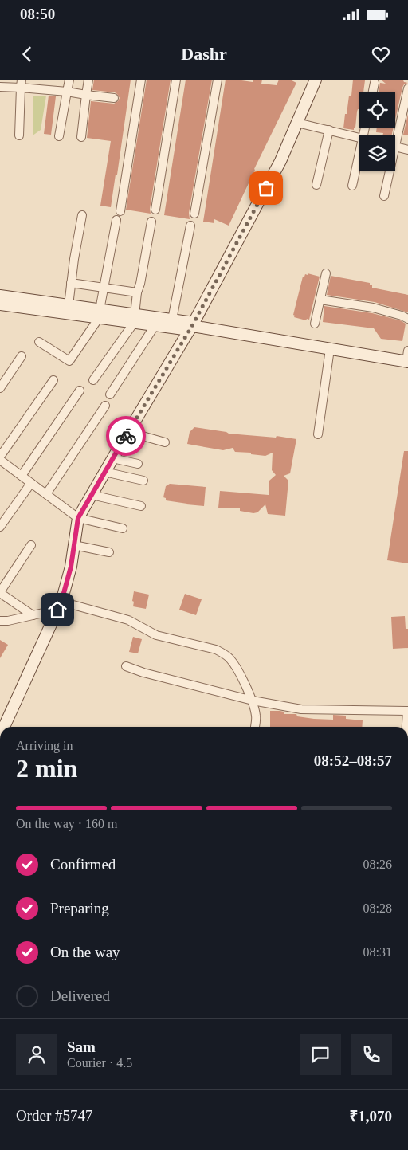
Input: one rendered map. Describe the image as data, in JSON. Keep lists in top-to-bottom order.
{
  "page": {
    "status": "08:50",
    "header": "Dashr",
    "heading": ["2 min", "Arriving in", "08:52–08:57"],
    "panel": [
      "Sam",
      "Courier · 4.5",
      "Order #5747",
      "₹1,070"
    ],
    "bar": "On the way · 160 m",
    "list": [
      ["Confirmed", "08:26"],
      ["Preparing", "08:28"],
      ["On the way", "08:31"],
      "Delivered"
    ]
  }
}
